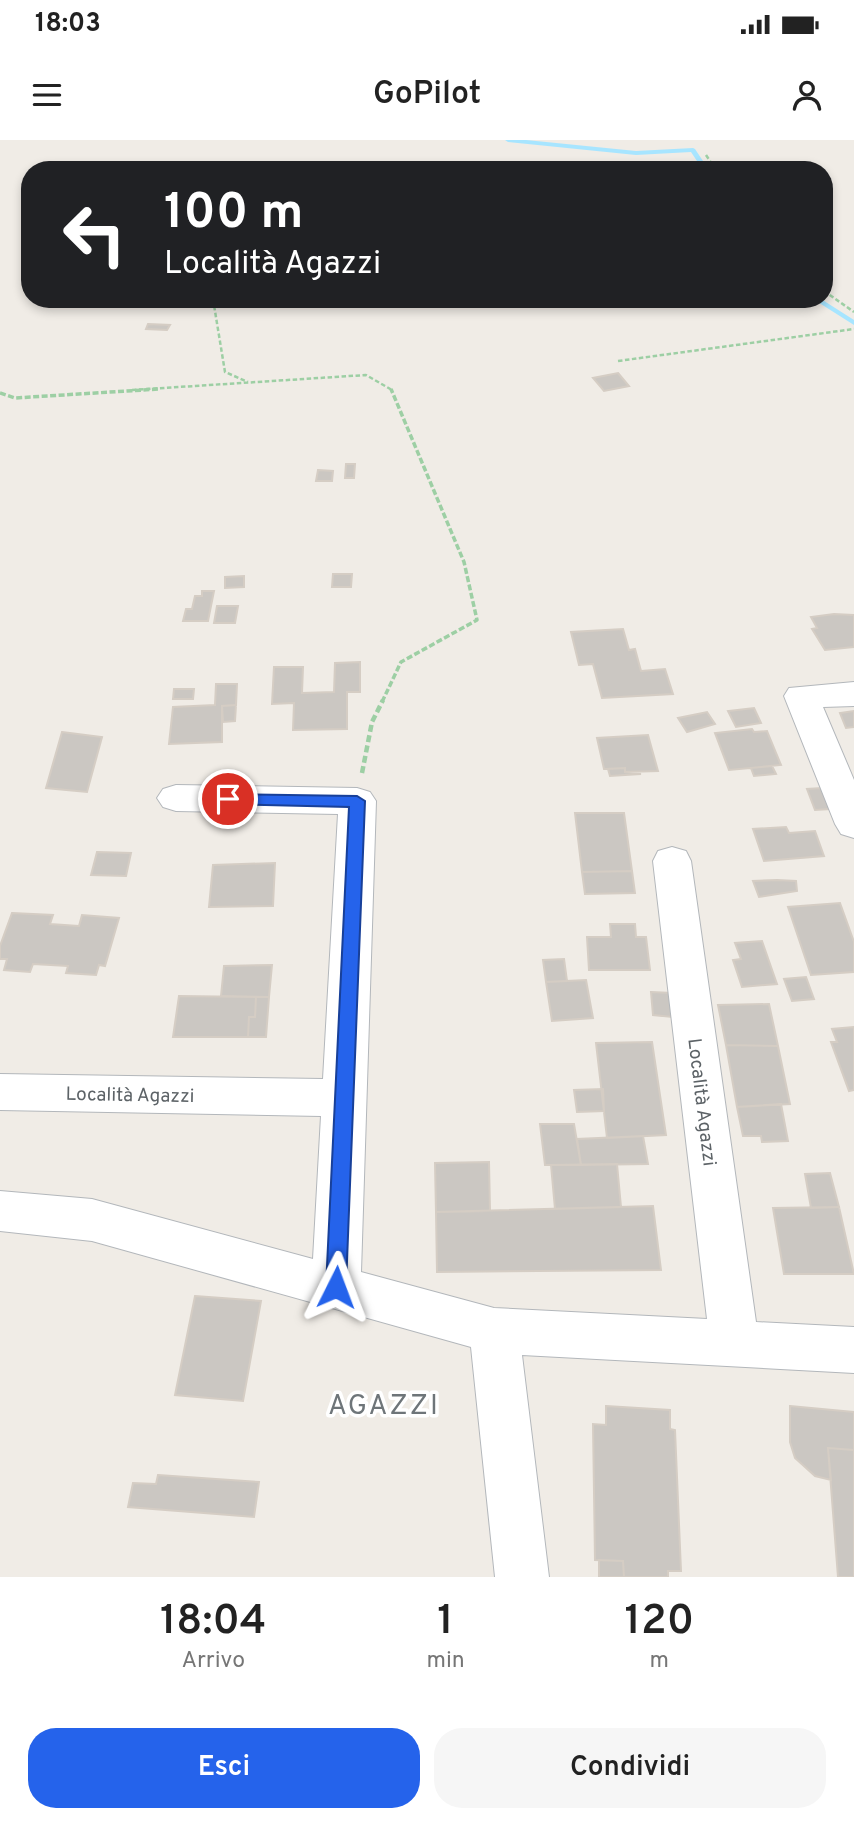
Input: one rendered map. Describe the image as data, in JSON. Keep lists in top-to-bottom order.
{
  "streets": {
    "street": ["Località Agazzi"]
  },
  "districts": ["AGAZZI"],
  "page": {
    "status": "18:03",
    "header": "GoPilot",
    "turn": ["100 m", "Località Agazzi"],
    "eta": [
      "18:04",
      "Arrivo",
      "1",
      "min",
      "120",
      "m"
    ],
    "buttons": ["Esci", "Condividi"]
  }
}
